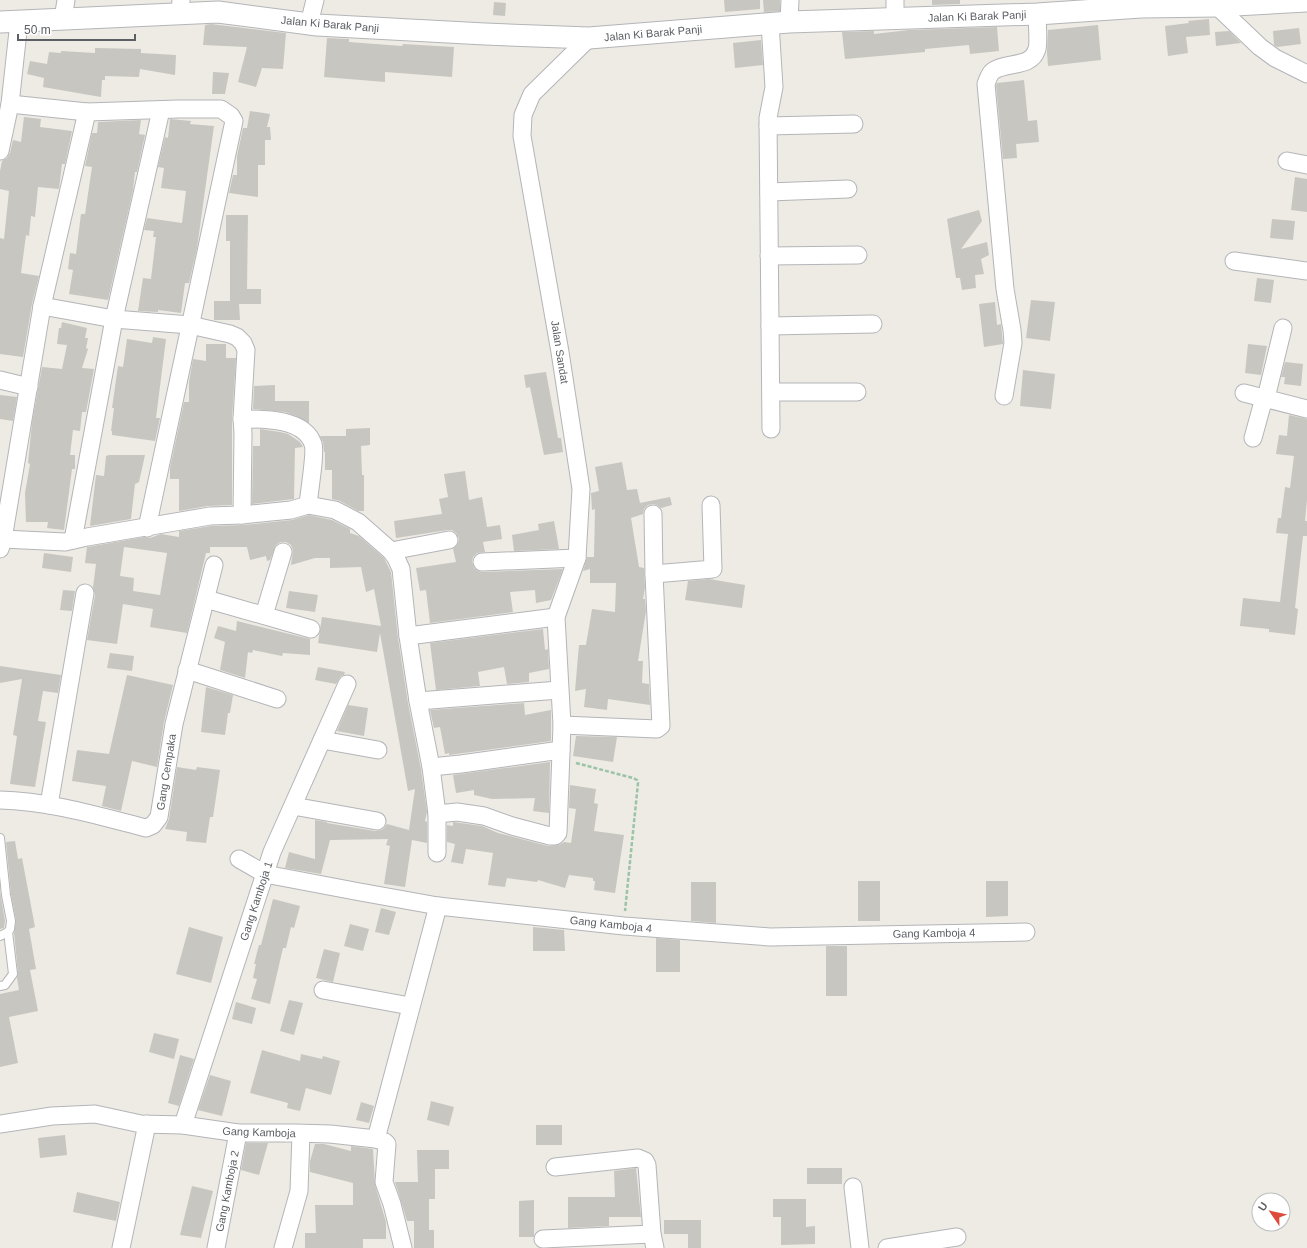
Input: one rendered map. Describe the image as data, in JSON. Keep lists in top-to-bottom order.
{
  "streets": {
    "street": [
      "Jalan Ki Barak Panji",
      "Jalan Sandat",
      "Gang Cempaka",
      "Gang Kamboja 1",
      "Gang Kamboja 4",
      "Gang Kamboja",
      "Gang Kamboja 2"
    ]
  },
  "crossings": [
    ["Jalan Ki Barak Panji", "Jalan Sandat"],
    ["Gang Kamboja 1", "Gang Kamboja 4"],
    ["Gang Kamboja 1", "Gang Kamboja"],
    ["Gang Kamboja", "Gang Kamboja 2"]
  ],
  "scale_bar": "50 m",
  "north": "top left"
}
